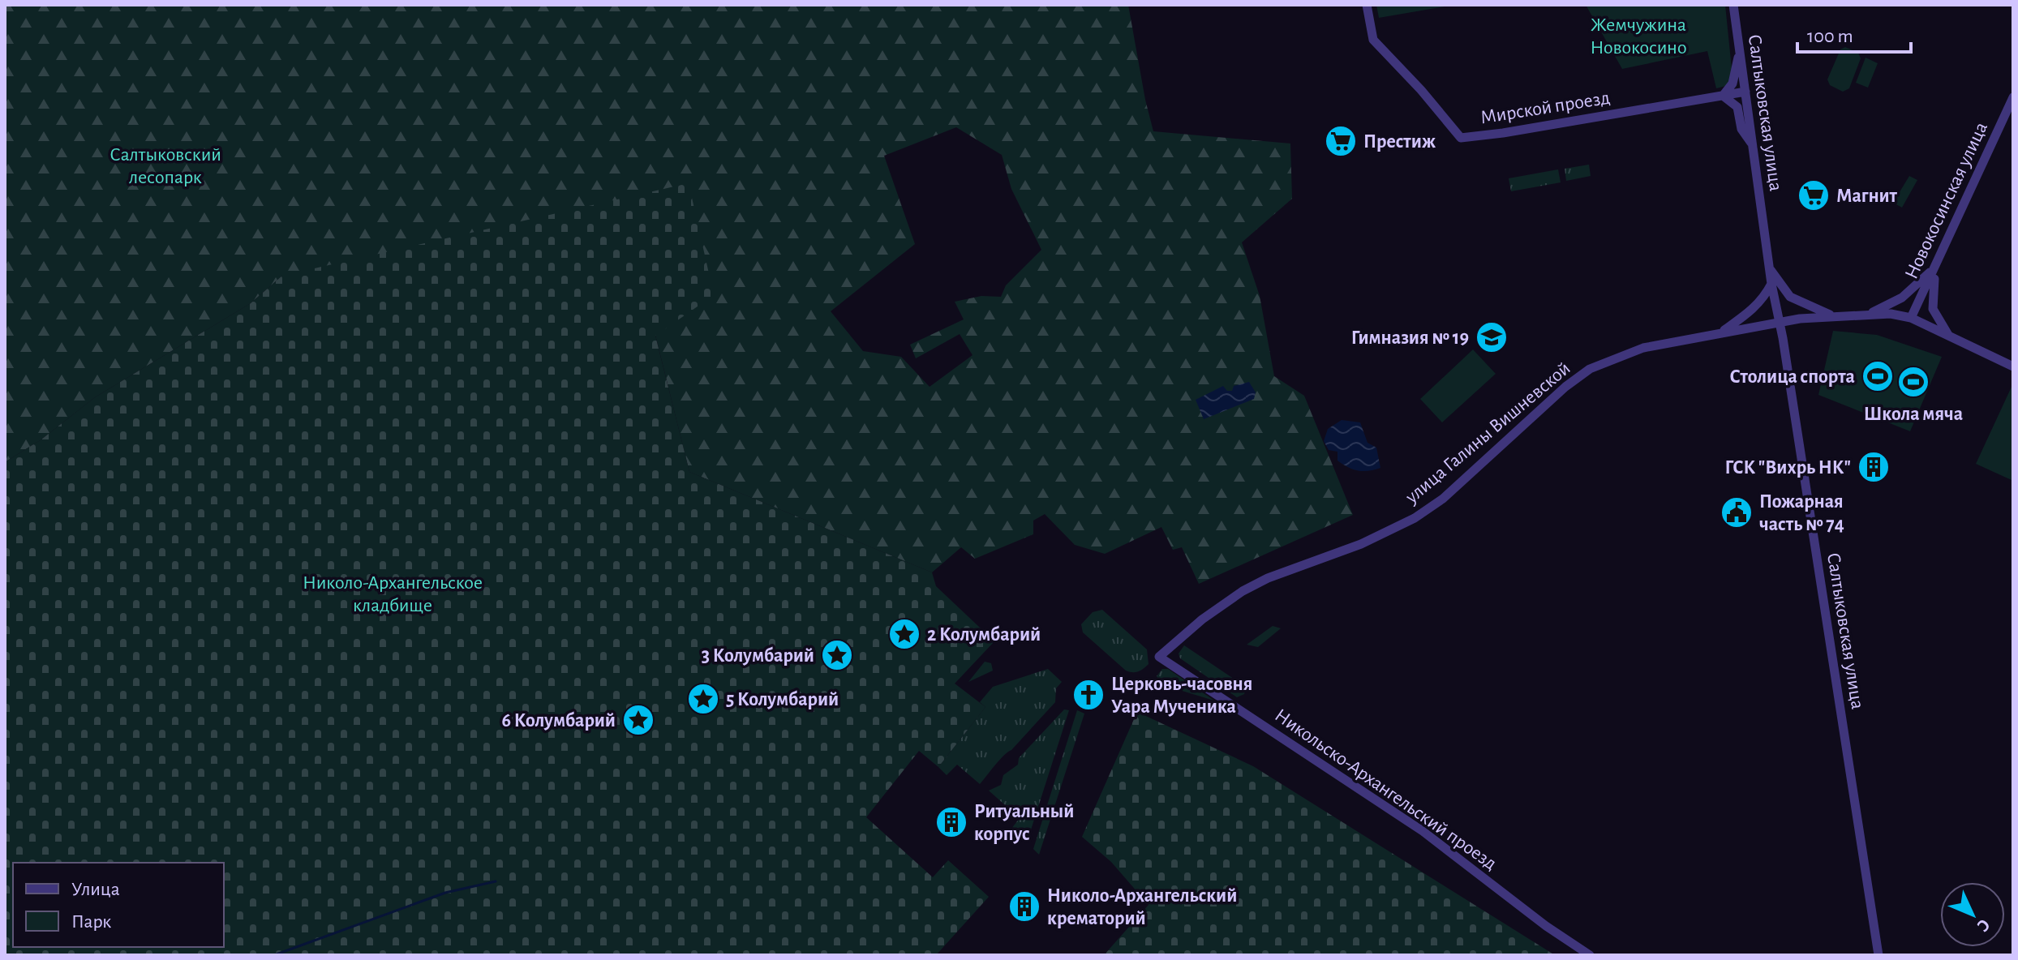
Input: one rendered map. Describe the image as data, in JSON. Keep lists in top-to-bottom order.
{
  "streets": {
    "street": [
      "Мирской проезд",
      "Салтыковская улица",
      "Новокосинская улица",
      "улица Галины Вишневской",
      "Никольско-Архангельский проезд"
    ]
  },
  "crossings": [
    ["Мирской проезд", "Салтыковская улица"],
    ["Салтыковская улица", "улица Галины Вишневской"],
    ["Новокосинская улица", "улица Галины Вишневской"],
    ["улица Галины Вишневской", "Никольско-Архангельский проезд"]
  ],
  "parks": ["Жемчужина Новокосино", "Салтыковский лесопарк", "Николо-Архангельское кладбище"],
  "places": {
    "supermarket": ["Престиж", "Магнит"],
    "school or university": ["Гимназия № 19"],
    "sports": ["Столица спорта", "Школа мяча"],
    "building": ["ГСК \"Вихрь НК\"", "Ритуальный корпус", "Николо-Архангельский крематорий"],
    "public building": ["Пожарная часть № 74"],
    "place": [
      "2 Колумбарий",
      "3 Колумбарий",
      "5 Колумбарий",
      "6 Колумбарий"
    ],
    "church": ["Церковь-часовня Уара Мученика"]
  },
  "legend": ["Улица", "Парк"],
  "scale_bar": "100 m",
  "north": "bottom right"
}
